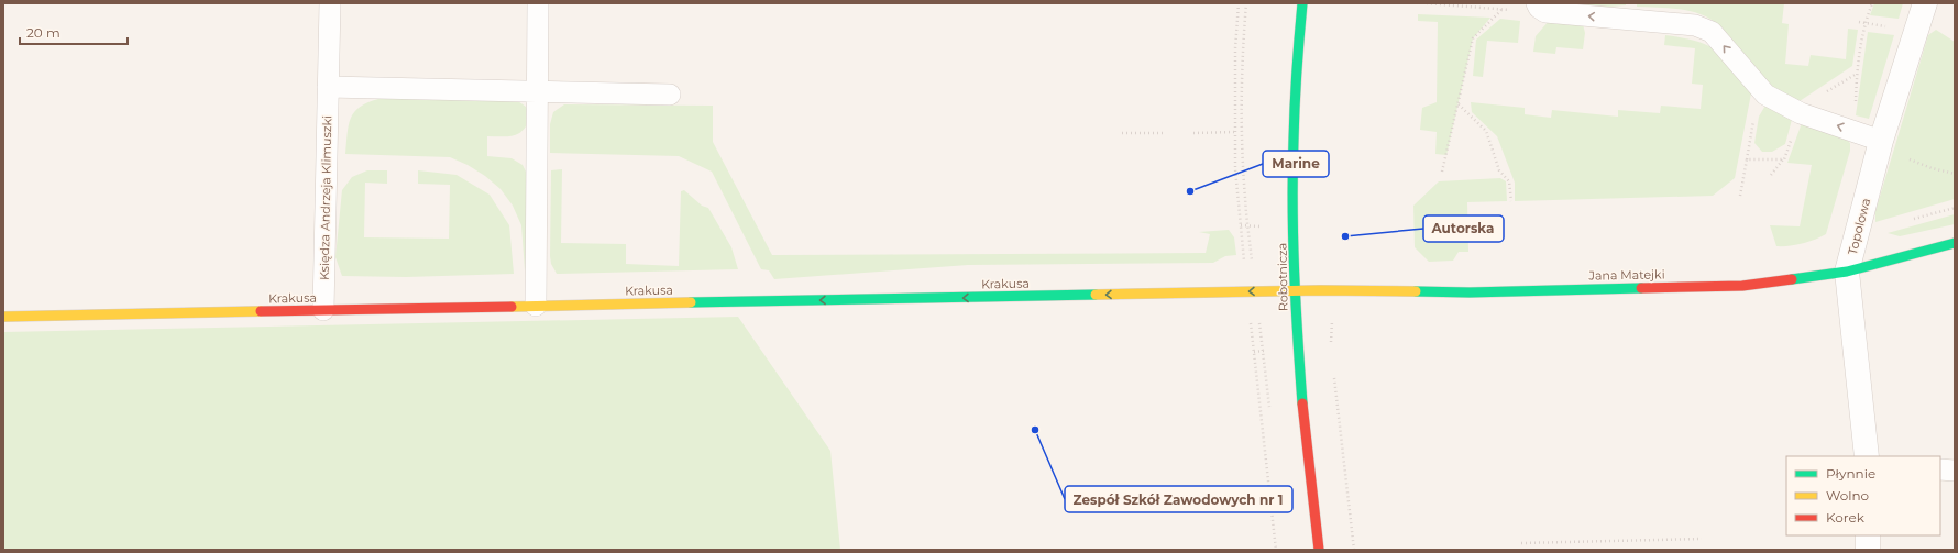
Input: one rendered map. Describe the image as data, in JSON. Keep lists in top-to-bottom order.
{
  "streets": {
    "street": [
      "Topolowa",
      "Jana Matejki",
      "Robotnicza",
      "Krakusa"
    ],
    "lane": ["Księdza Andrzeja Klimuszki"]
  },
  "crossings": [
    ["Księdza Andrzeja Klimuszki", "Krakusa"],
    ["Topolowa", "Jana Matejki"],
    ["Jana Matejki", "Robotnicza"],
    ["Jana Matejki", "Krakusa"],
    ["Robotnicza", "Krakusa"]
  ],
  "one_way": ["Krakusa"],
  "places": ["Marine", "Autorska", "Zespół Szkół Zawodowych nr 1"],
  "legend": ["Płynnie", "Wolno", "Korek"],
  "scale_bar": "20 m"
}
